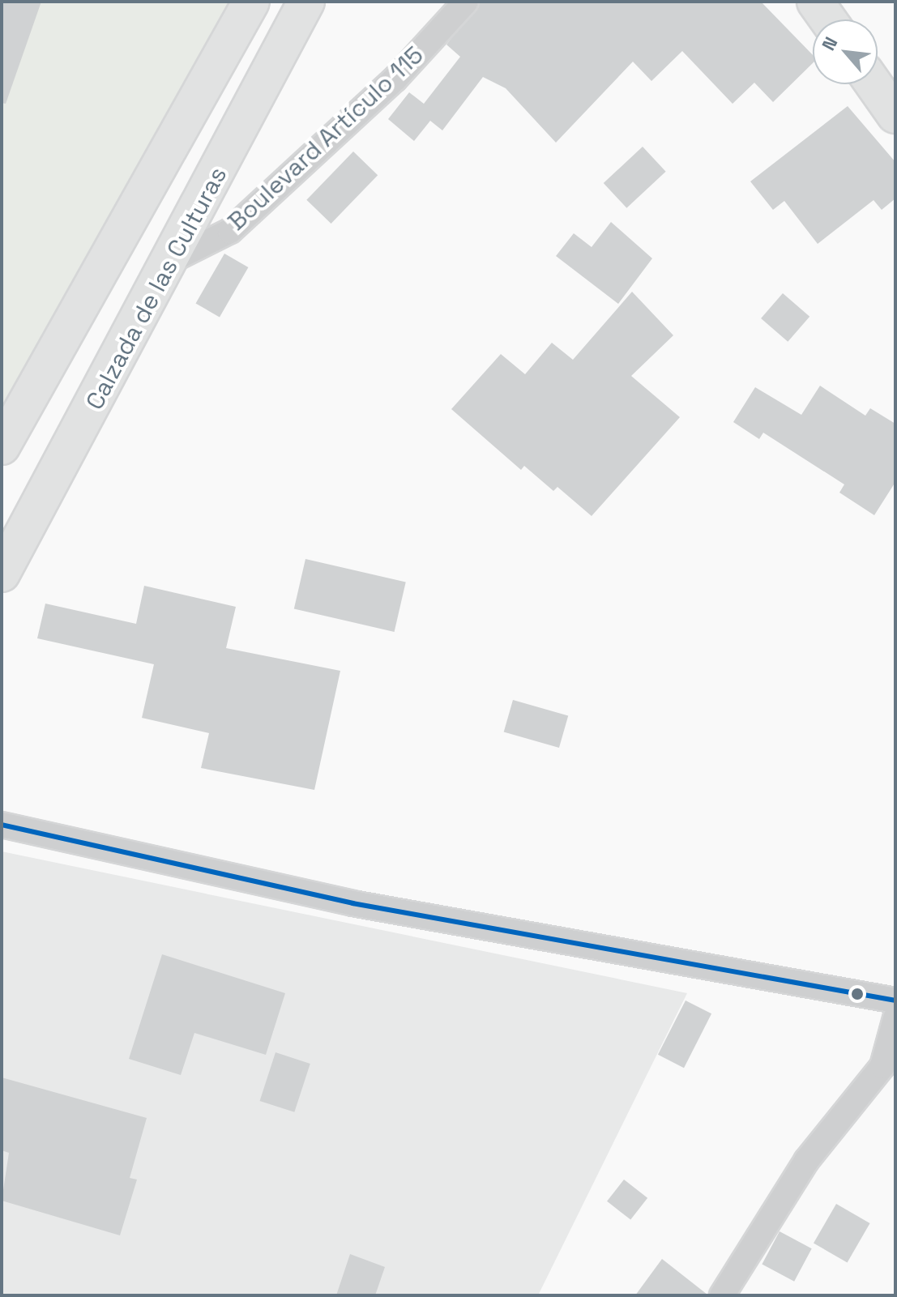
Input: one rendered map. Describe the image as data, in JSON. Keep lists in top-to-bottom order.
{
  "streets": {
    "main road": ["Calzada de las Culturas"],
    "street": ["Boulevard Artículo 115"]
  },
  "crossings": [
    ["Boulevard Artículo 115", "Calzada de las Culturas"]
  ],
  "north": "top left"
}
